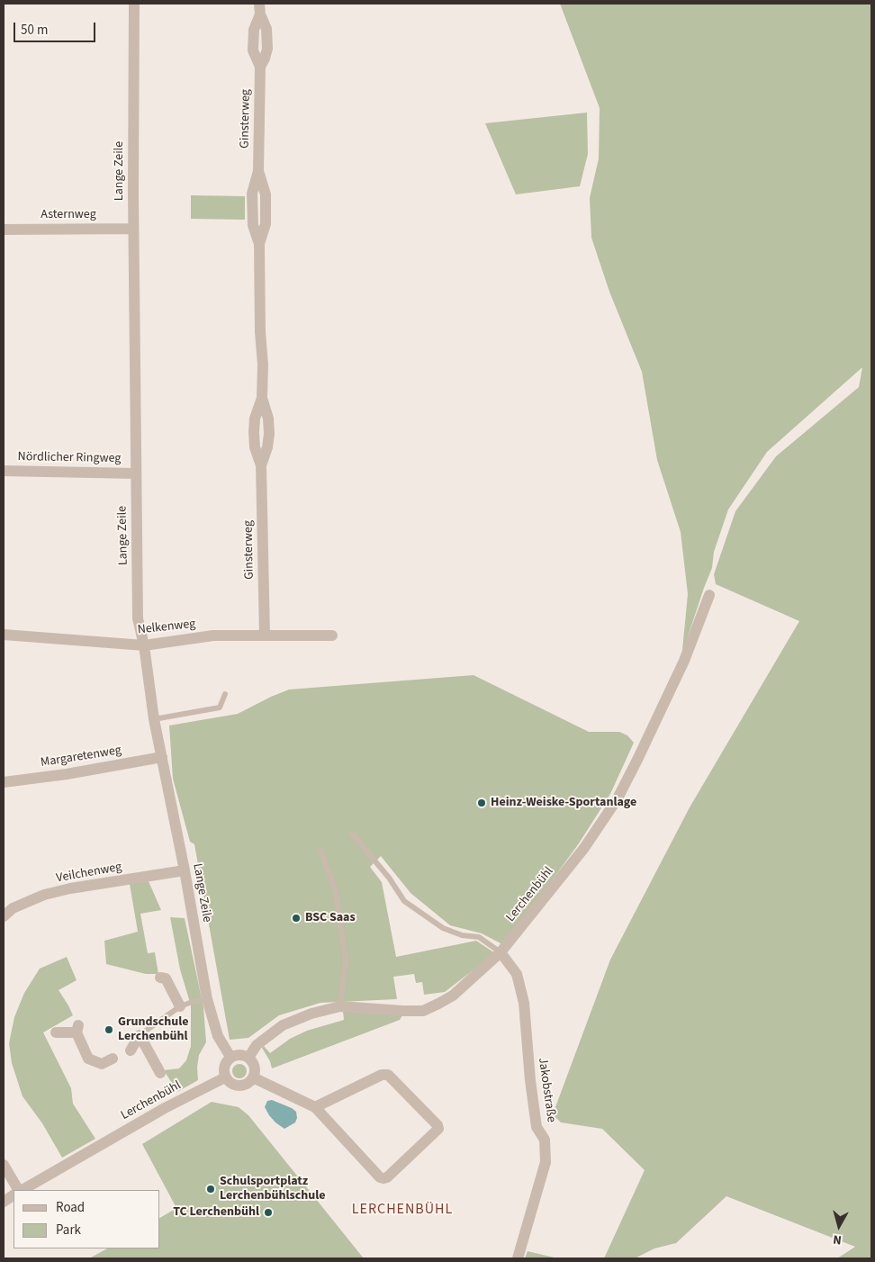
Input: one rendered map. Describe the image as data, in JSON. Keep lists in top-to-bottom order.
{
  "streets": {
    "street": [
      "Ginsterweg",
      "Lange Zeile",
      "Asternweg",
      "Nördlicher Ringweg",
      "Nelkenweg",
      "Margaretenweg",
      "Veilchenweg",
      "Lerchenbühl",
      "Jakobstraße"
    ]
  },
  "crossings": [
    ["Ginsterweg", "Nelkenweg"],
    ["Lange Zeile", "Asternweg"],
    ["Lange Zeile", "Nördlicher Ringweg"],
    ["Lange Zeile", "Nelkenweg"],
    ["Lange Zeile", "Margaretenweg"],
    ["Lange Zeile", "Veilchenweg"],
    ["Lange Zeile", "Lerchenbühl"],
    ["Lerchenbühl", "Jakobstraße"]
  ],
  "districts": ["LERCHENBÜHL"],
  "places": [
    "Heinz-Weiske-Sportanlage",
    "BSC Saas",
    "Grundschule Lerchenbühl",
    "Schulsportplatz Lerchenbühlschule",
    "TC Lerchenbühl"
  ],
  "legend": ["Road", "Park"],
  "scale_bar": "50 m",
  "north": "bottom"
}
